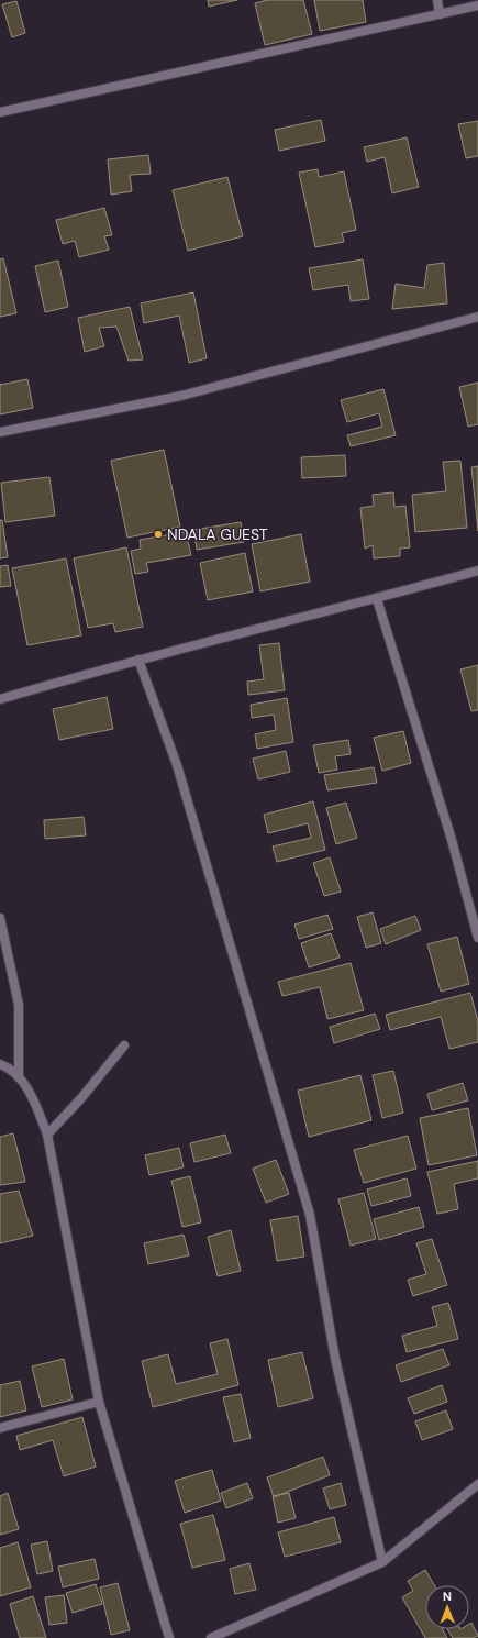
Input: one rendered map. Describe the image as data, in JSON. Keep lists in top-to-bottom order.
{
  "places": ["NDALA GUEST"],
  "north": "top"
}
